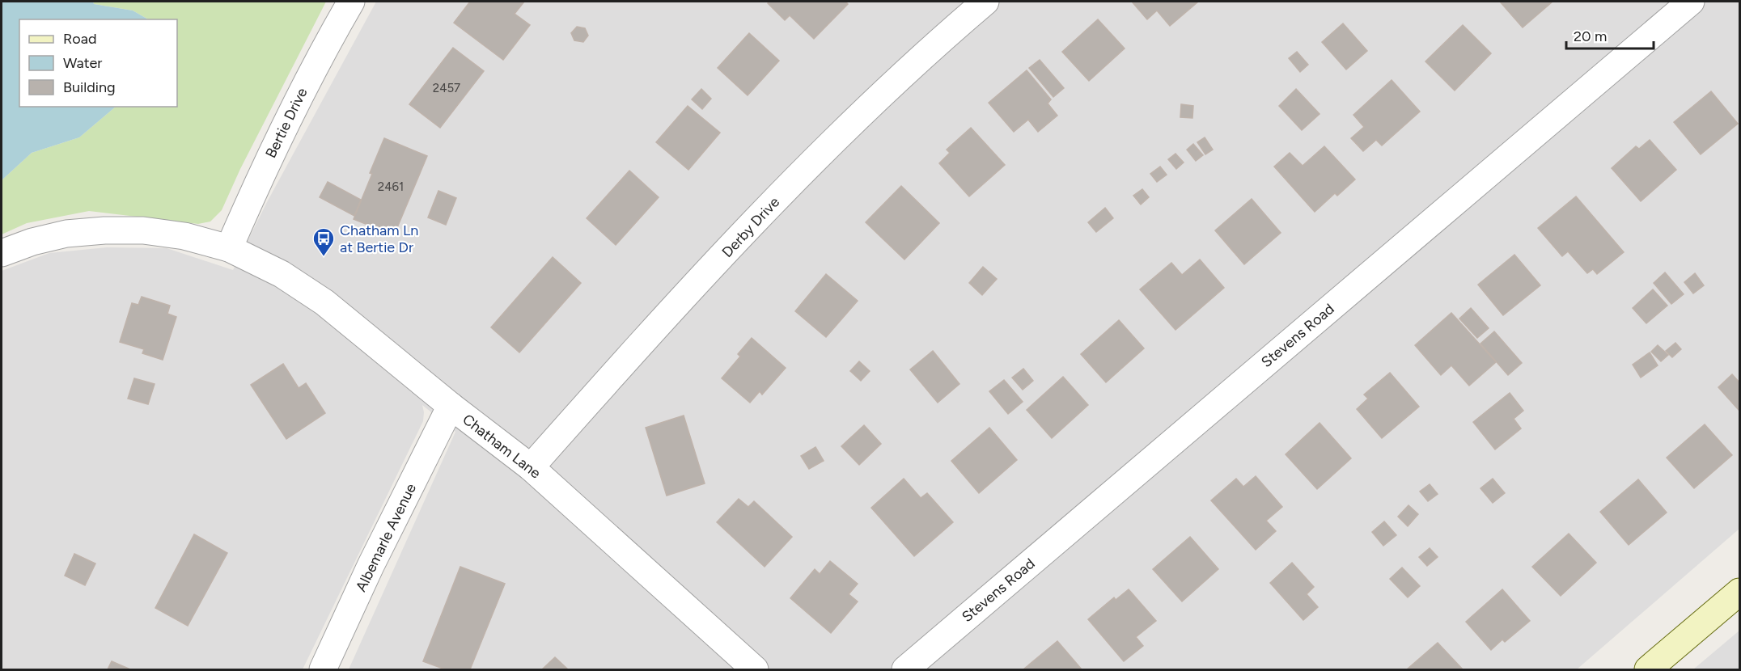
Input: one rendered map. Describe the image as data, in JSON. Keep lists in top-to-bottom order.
{
  "streets": {
    "street": [
      "Bertie Drive",
      "Derby Drive",
      "Stevens Road",
      "Chatham Lane",
      "Albemarle Avenue"
    ]
  },
  "crossings": [
    ["Bertie Drive", "Chatham Lane"],
    ["Derby Drive", "Chatham Lane"],
    ["Chatham Lane", "Albemarle Avenue"]
  ],
  "places": {
    "bus stop": ["Chatham Ln at Bertie Dr"]
  },
  "house_numbers": ["2457", "2461"],
  "legend": ["Road", "Water", "Building"],
  "scale_bar": "20 m"
}
